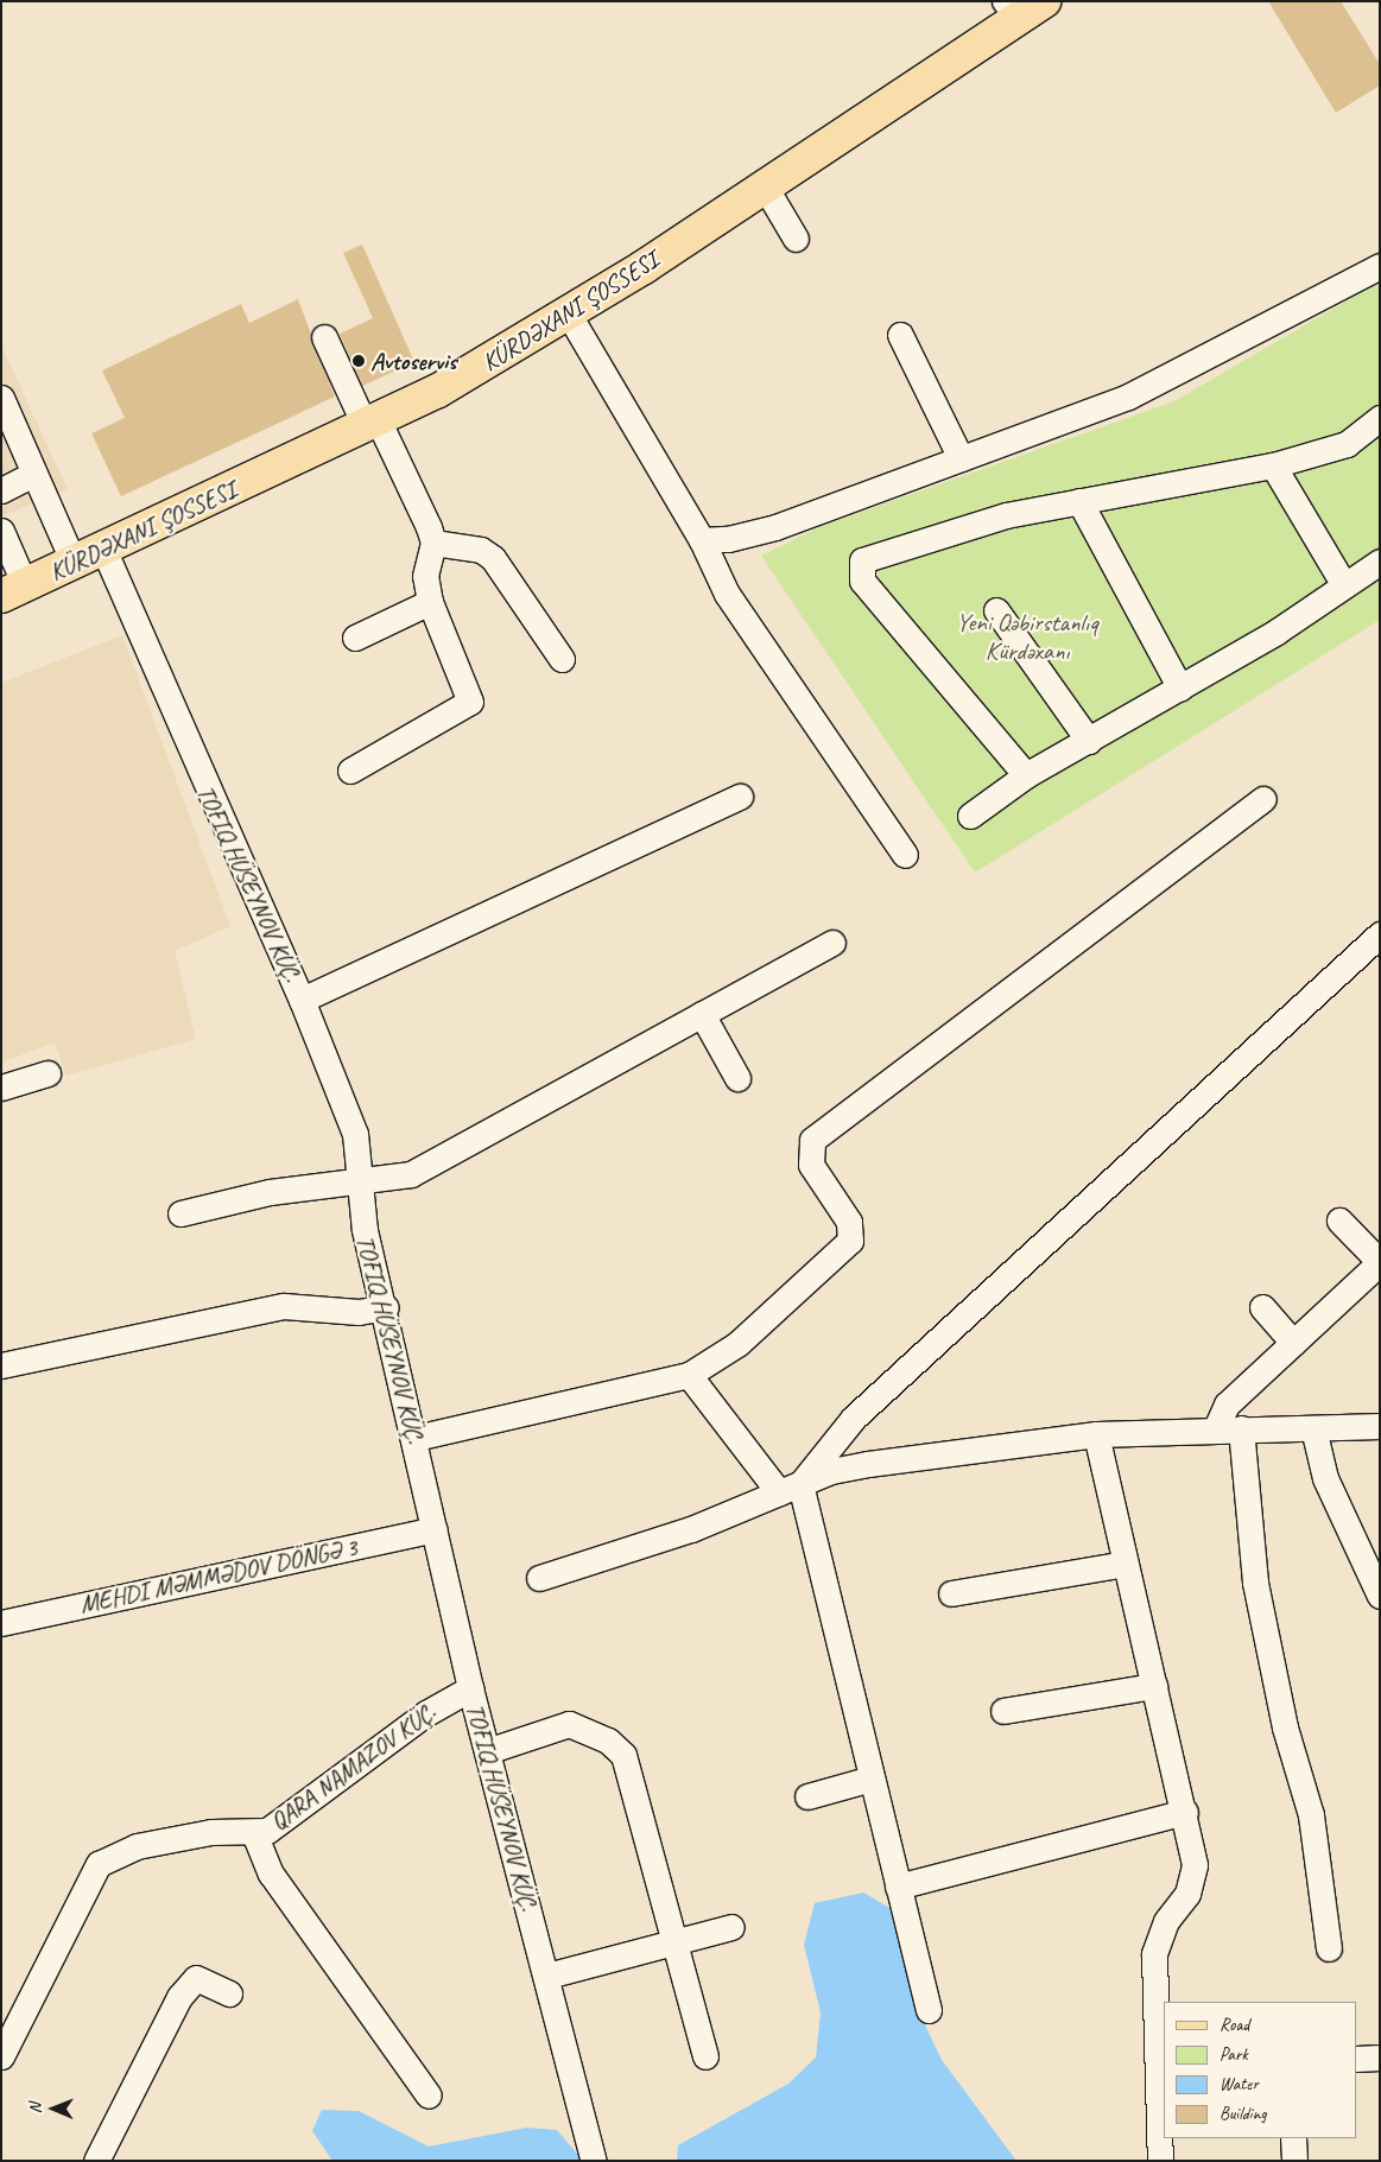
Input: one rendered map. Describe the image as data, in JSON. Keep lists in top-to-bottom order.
{
  "streets": {
    "street": ["TOFIQ HÜSEYNOV KÜÇ.", "MEHDI MƏMMƏDOV DÖNGƏ 3", "QARA NAMAZOV KÜÇ."]
  },
  "crossings": [
    ["TOFIQ HÜSEYNOV KÜÇ.", "MEHDI MƏMMƏDOV DÖNGƏ 3"],
    ["TOFIQ HÜSEYNOV KÜÇ.", "QARA NAMAZOV KÜÇ."]
  ],
  "parks": ["Yeni Qəbirstanlıq Kürdəxanı"],
  "places": ["Avtoservis"],
  "legend": [
    "Road",
    "Park",
    "Water",
    "Building"
  ],
  "north": "left"
}
